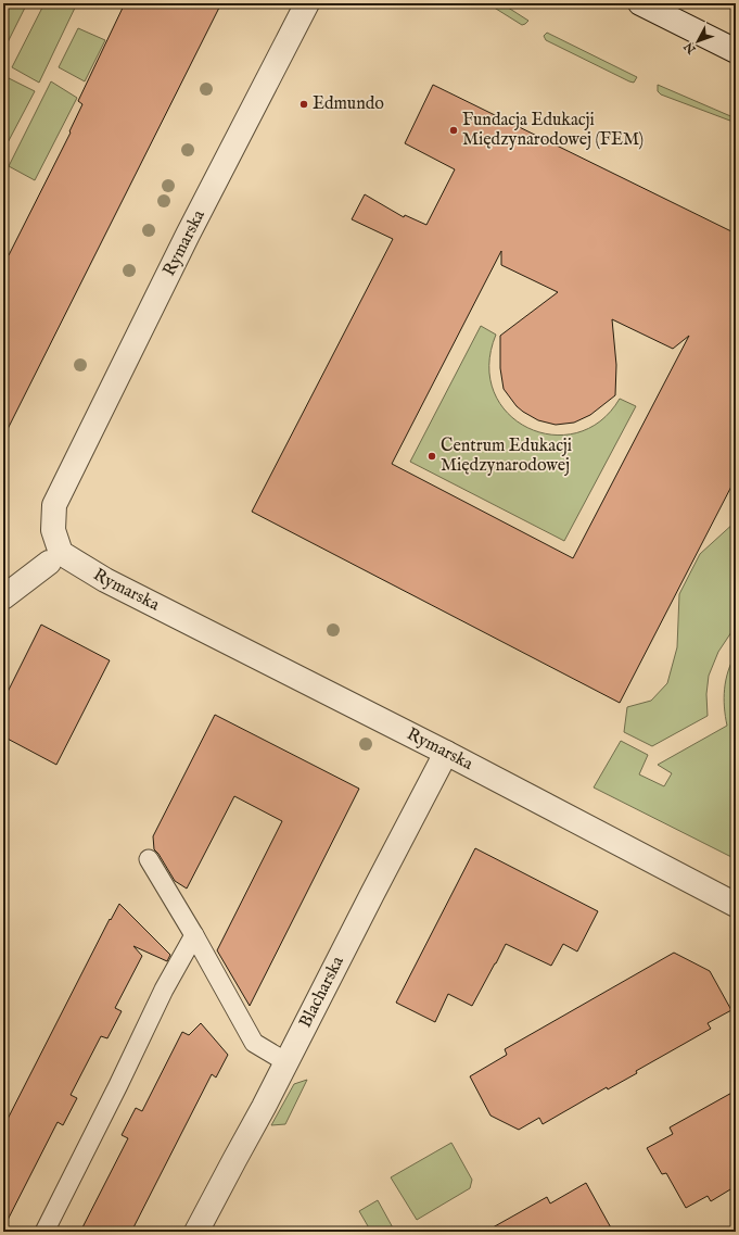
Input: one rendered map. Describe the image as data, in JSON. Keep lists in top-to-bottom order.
{
  "streets": {
    "street": ["Rymarska", "Blacharska"]
  },
  "crossings": [
    ["Rymarska", "Blacharska"]
  ],
  "places": ["Edmundo", "Fundacja Edukacji Międzynarodowej (FEM)", "Centrum Edukacji Międzynarodowej"],
  "north": "bottom left"
}
